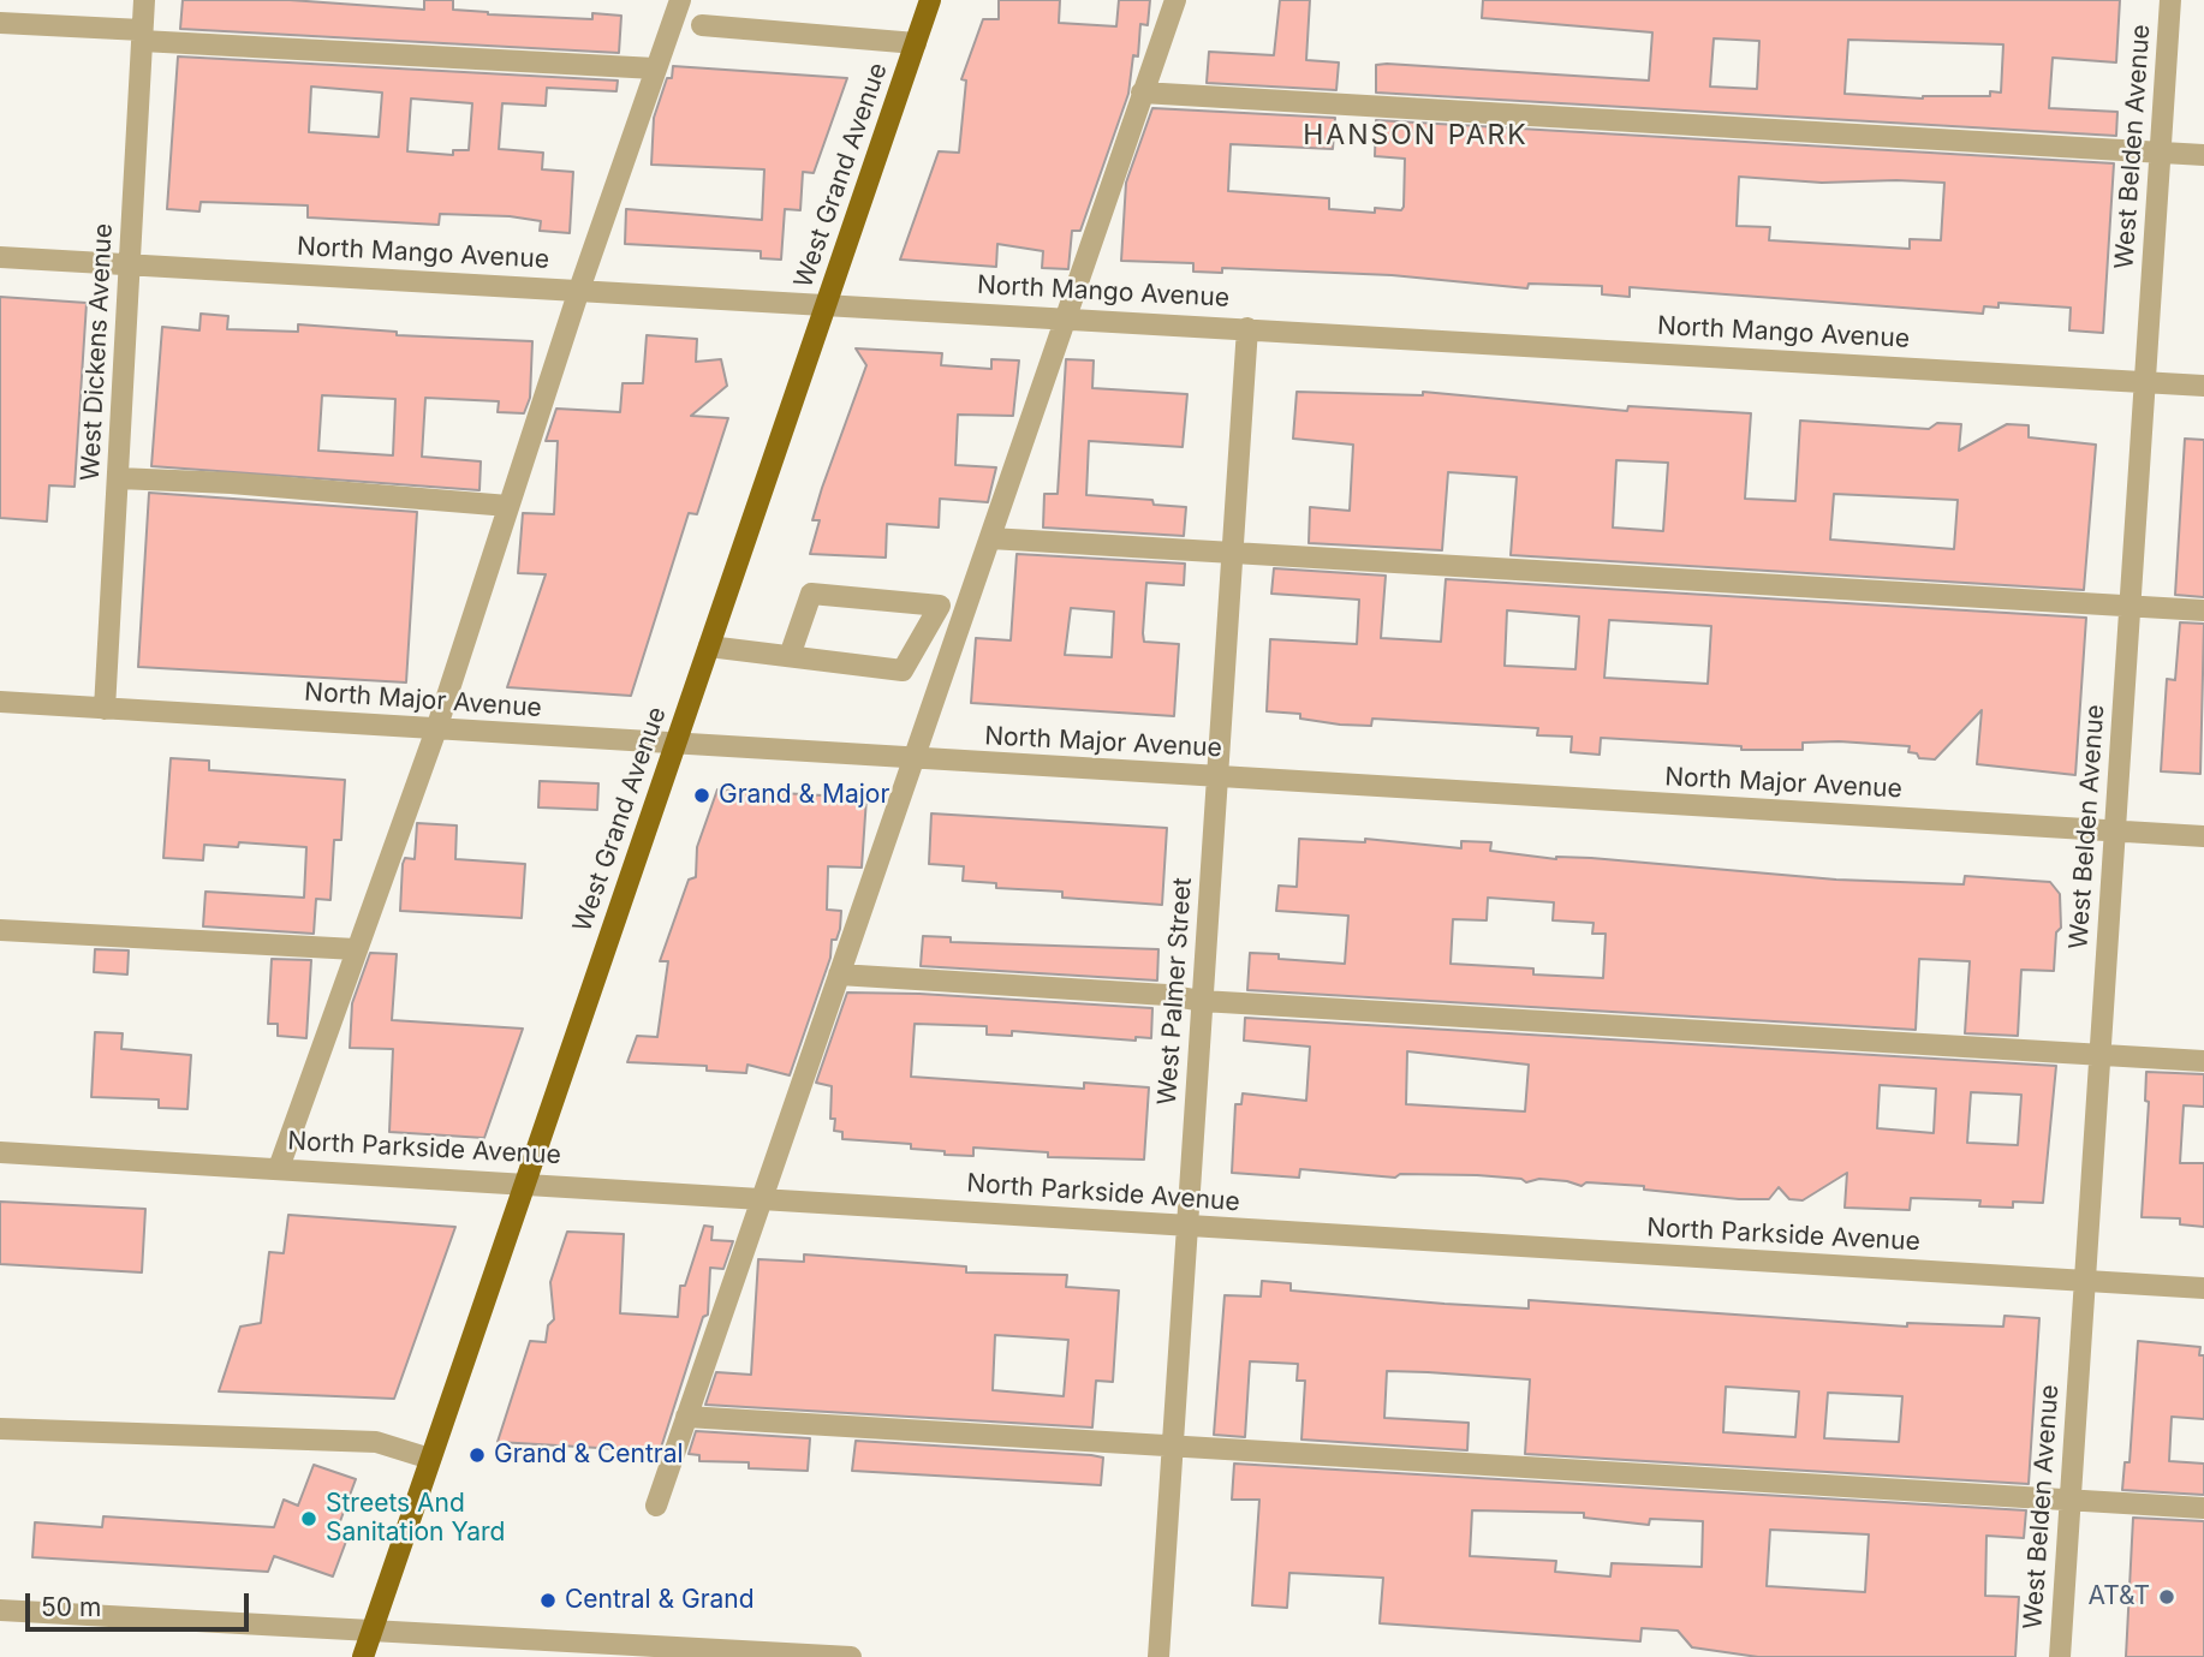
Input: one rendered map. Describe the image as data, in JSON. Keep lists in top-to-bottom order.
{
  "streets": {
    "main road": ["West Grand Avenue"],
    "street": [
      "West Belden Avenue",
      "North Mango Avenue",
      "West Dickens Avenue",
      "North Major Avenue",
      "West Palmer Street",
      "North Parkside Avenue"
    ]
  },
  "crossings": [
    ["West Belden Avenue", "North Mango Avenue"],
    ["West Belden Avenue", "North Major Avenue"],
    ["West Belden Avenue", "North Parkside Avenue"],
    ["West Grand Avenue", "North Mango Avenue"],
    ["West Grand Avenue", "North Major Avenue"],
    ["West Grand Avenue", "North Parkside Avenue"],
    ["North Mango Avenue", "West Dickens Avenue"],
    ["North Mango Avenue", "West Palmer Street"],
    ["West Dickens Avenue", "North Major Avenue"],
    ["North Major Avenue", "West Palmer Street"],
    ["West Palmer Street", "North Parkside Avenue"]
  ],
  "districts": ["HANSON PARK"],
  "places": [
    "Grand & Major",
    "Grand & Central",
    "Streets And Sanitation Yard",
    "AT&T",
    "Central & Grand"
  ],
  "scale_bar": "50 m"
}
